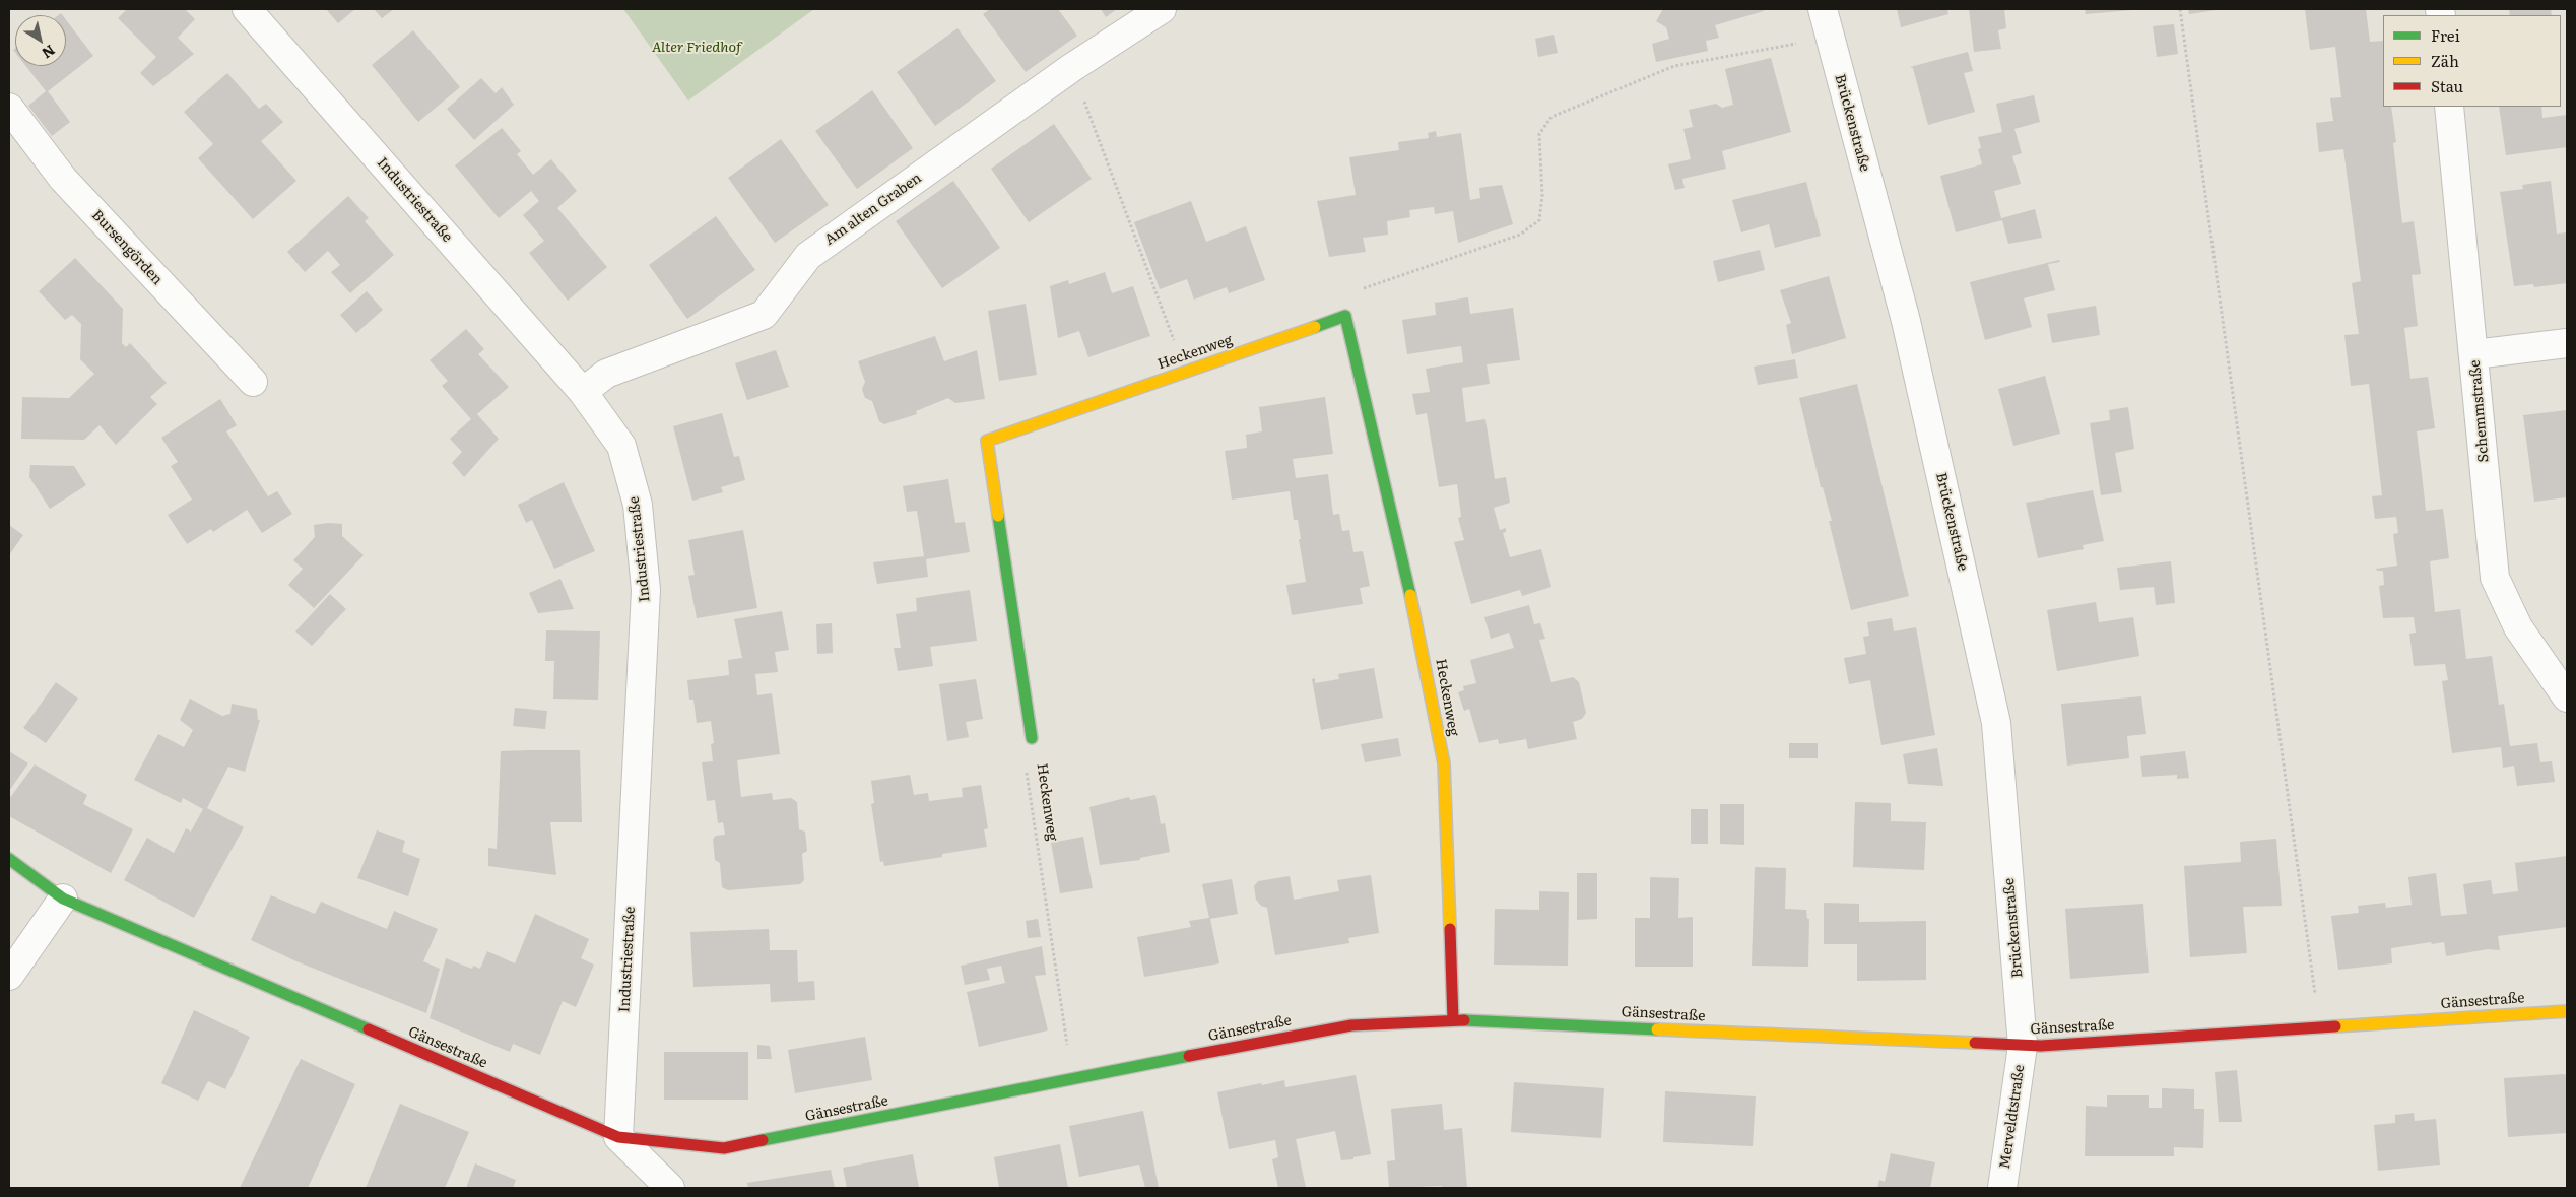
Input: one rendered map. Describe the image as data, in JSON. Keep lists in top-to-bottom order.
{
  "streets": {
    "street": [
      "Brückenstraße",
      "Industriestraße",
      "Am alten Graben",
      "Bursengörden",
      "Heckenweg",
      "Schemmstraße",
      "Gänsestraße",
      "Merveldtstraße"
    ]
  },
  "crossings": [
    ["Brückenstraße", "Gänsestraße"],
    ["Brückenstraße", "Merveldtstraße"],
    ["Industriestraße", "Am alten Graben"],
    ["Industriestraße", "Gänsestraße"],
    ["Heckenweg", "Gänsestraße"],
    ["Gänsestraße", "Merveldtstraße"]
  ],
  "parks": ["Alter Friedhof"],
  "legend": ["Frei", "Zäh", "Stau"],
  "north": "bottom right"
}
